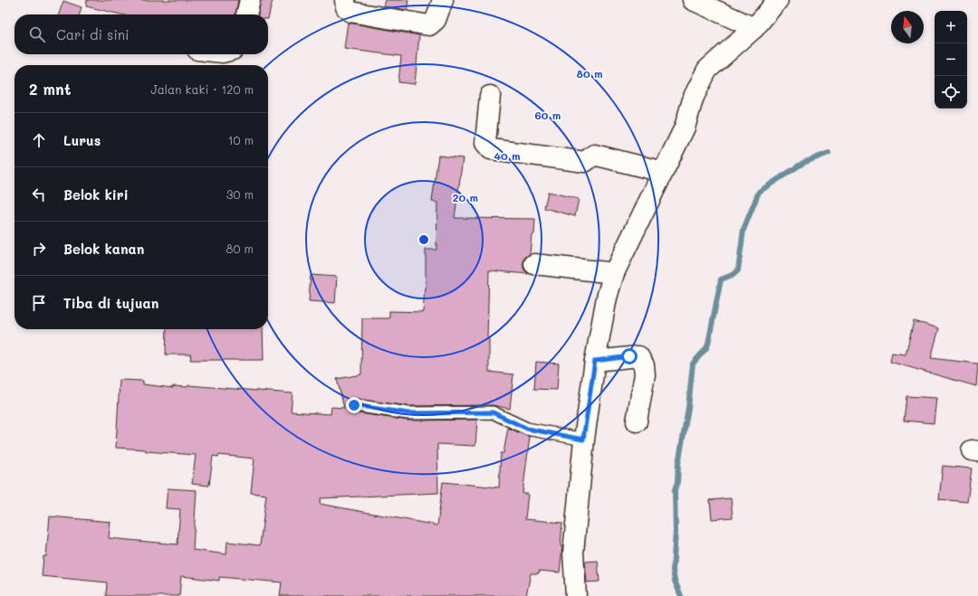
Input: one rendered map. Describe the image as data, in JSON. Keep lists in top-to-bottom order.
{
  "north": "top",
  "page": {
    "map_buttons": ["+", "−"],
    "search": "Cari di sini",
    "heading": ["2 mnt", "Jalan kaki · 120 m"],
    "list": [
      ["Lurus", "10 m"],
      ["Belok kiri", "30 m"],
      ["Belok kanan", "80 m"],
      "Tiba di tujuan"
    ]
  },
  "rings": [
    "80 m",
    "60 m",
    "40 m",
    "20 m"
  ]
}
